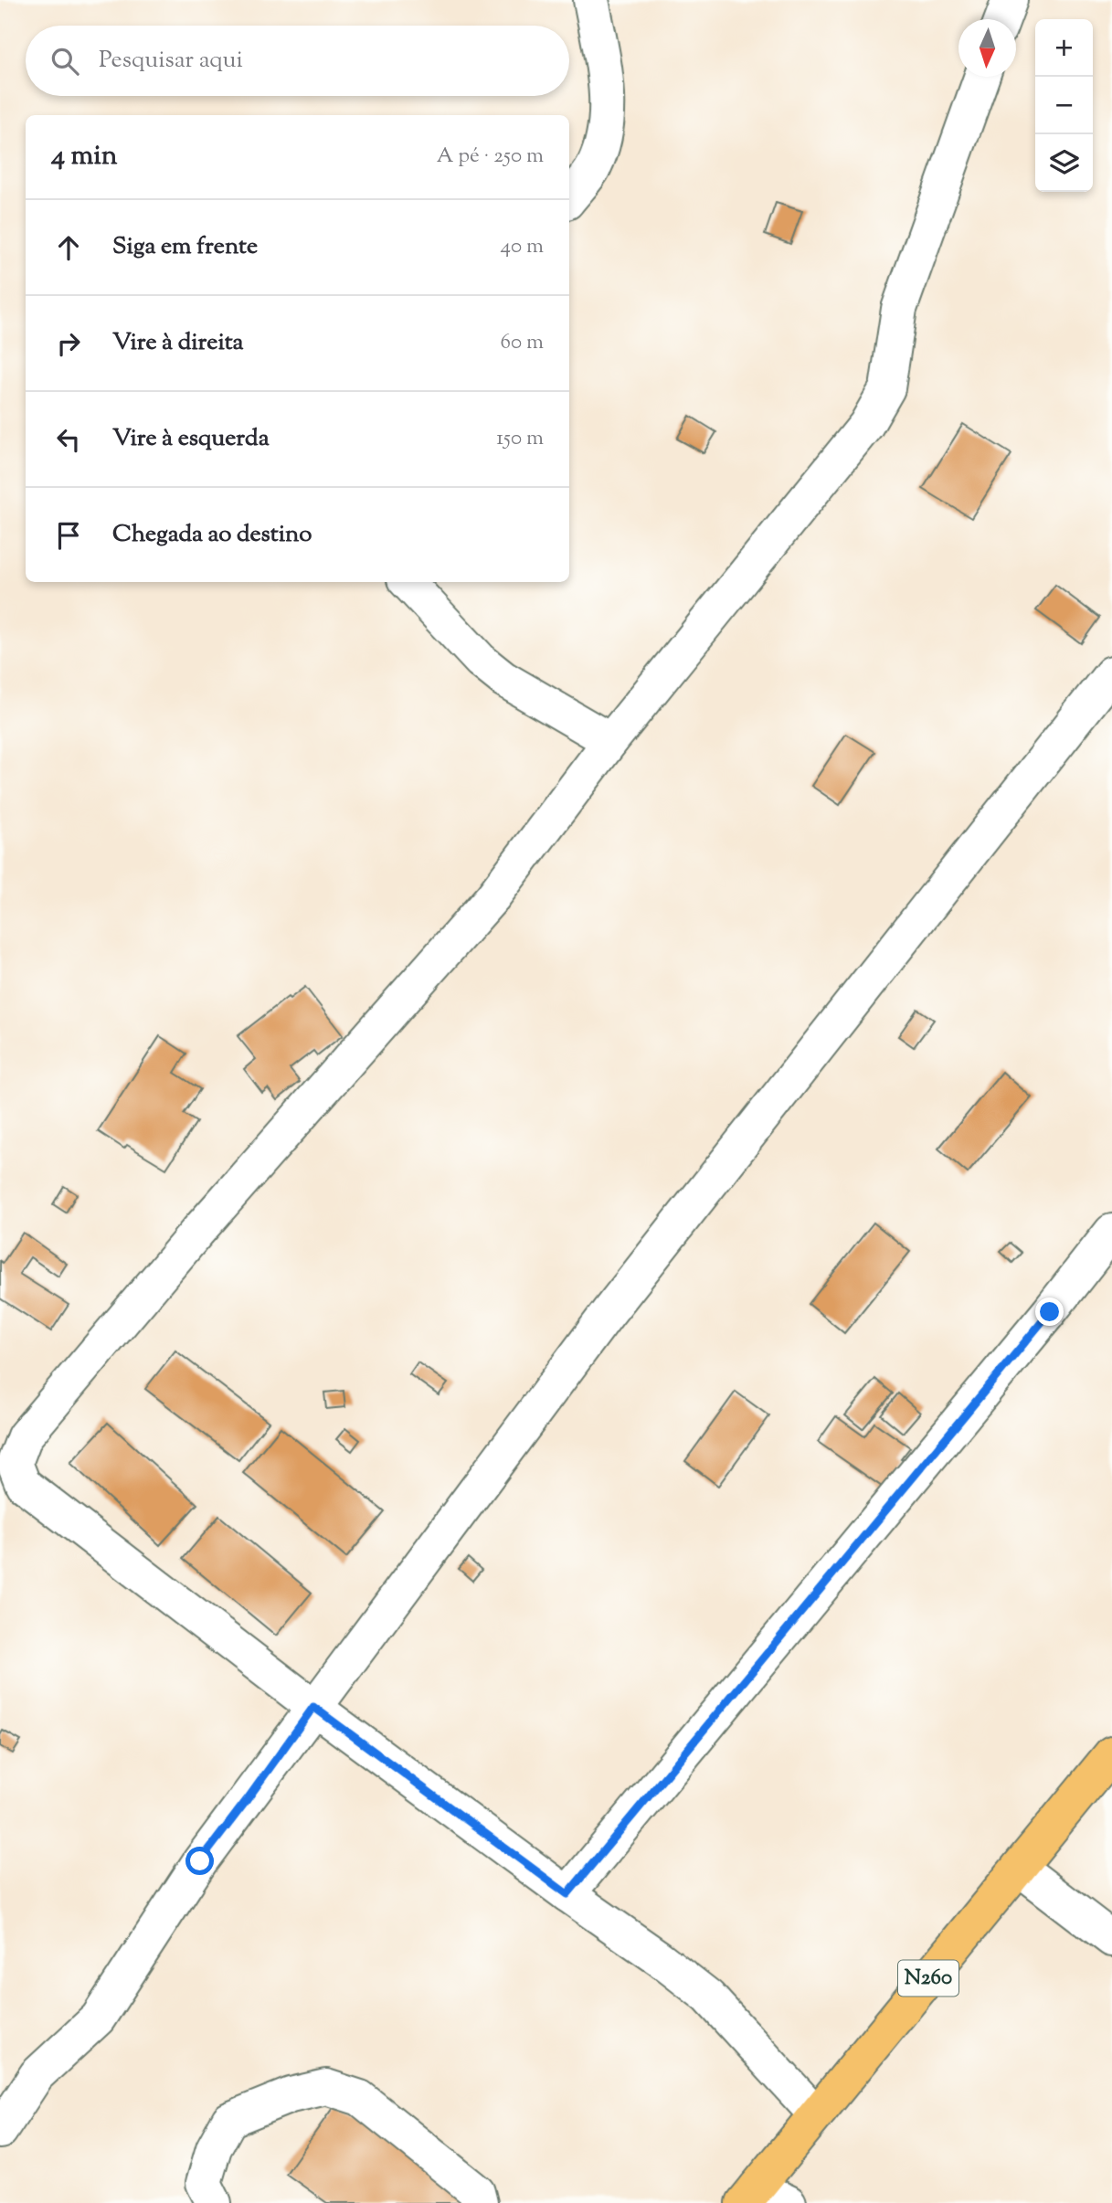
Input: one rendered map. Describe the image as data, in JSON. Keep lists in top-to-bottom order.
{
  "streets": {
    "main road": ["N260"]
  },
  "north": "bottom",
  "page": {
    "map_buttons": ["+", "−"],
    "search": "Pesquisar aqui",
    "heading": ["4 min", "A pé · 250 m"],
    "list": [
      ["Siga em frente", "40 m"],
      ["Vire à direita", "60 m"],
      ["Vire à esquerda", "150 m"],
      "Chegada ao destino"
    ]
  }
}
